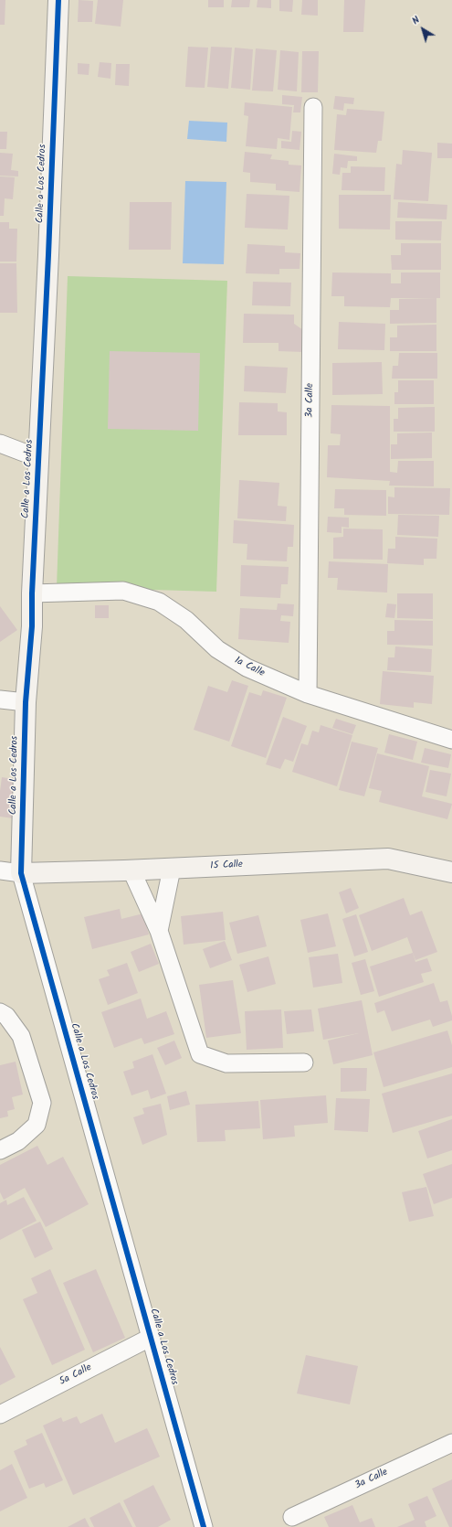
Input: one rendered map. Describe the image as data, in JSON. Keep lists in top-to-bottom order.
{
  "streets": {
    "street": [
      "Calle a Los Cedros",
      "3a Calle",
      "1a Calle",
      "15 Calle",
      "5a Calle"
    ]
  },
  "crossings": [
    ["Calle a Los Cedros", "1a Calle"],
    ["Calle a Los Cedros", "15 Calle"],
    ["Calle a Los Cedros", "5a Calle"],
    ["3a Calle", "1a Calle"]
  ],
  "north": "top left"
}
